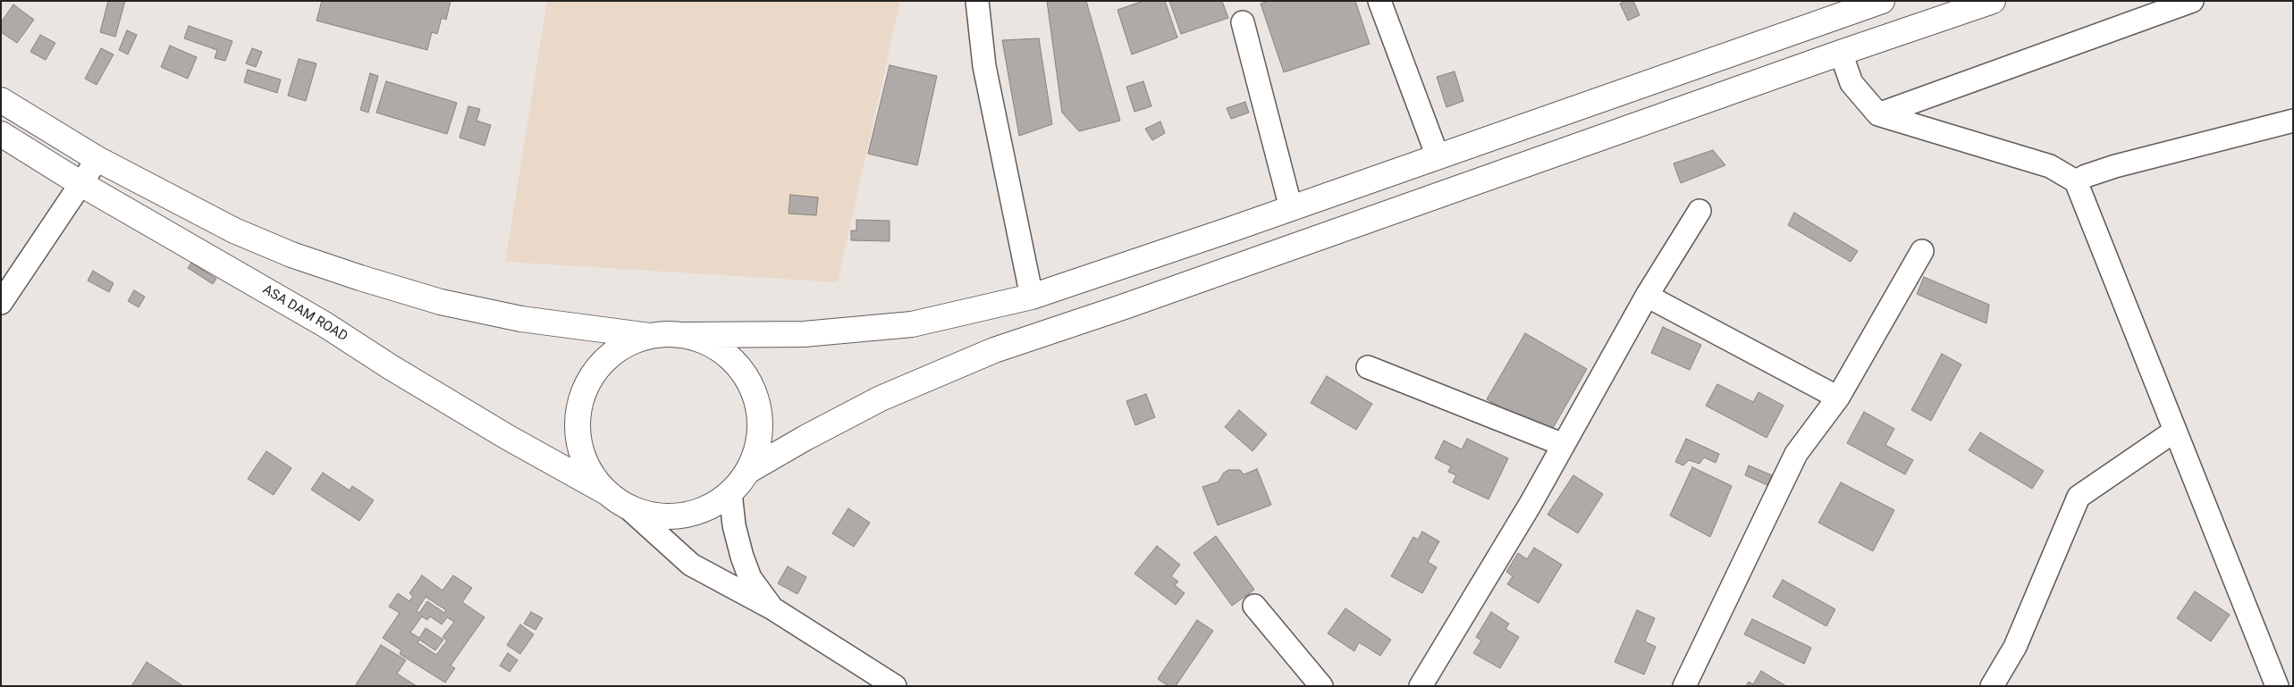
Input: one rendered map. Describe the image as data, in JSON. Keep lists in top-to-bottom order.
{
  "streets": {
    "main road": ["ASA DAM ROAD"]
  }
}
